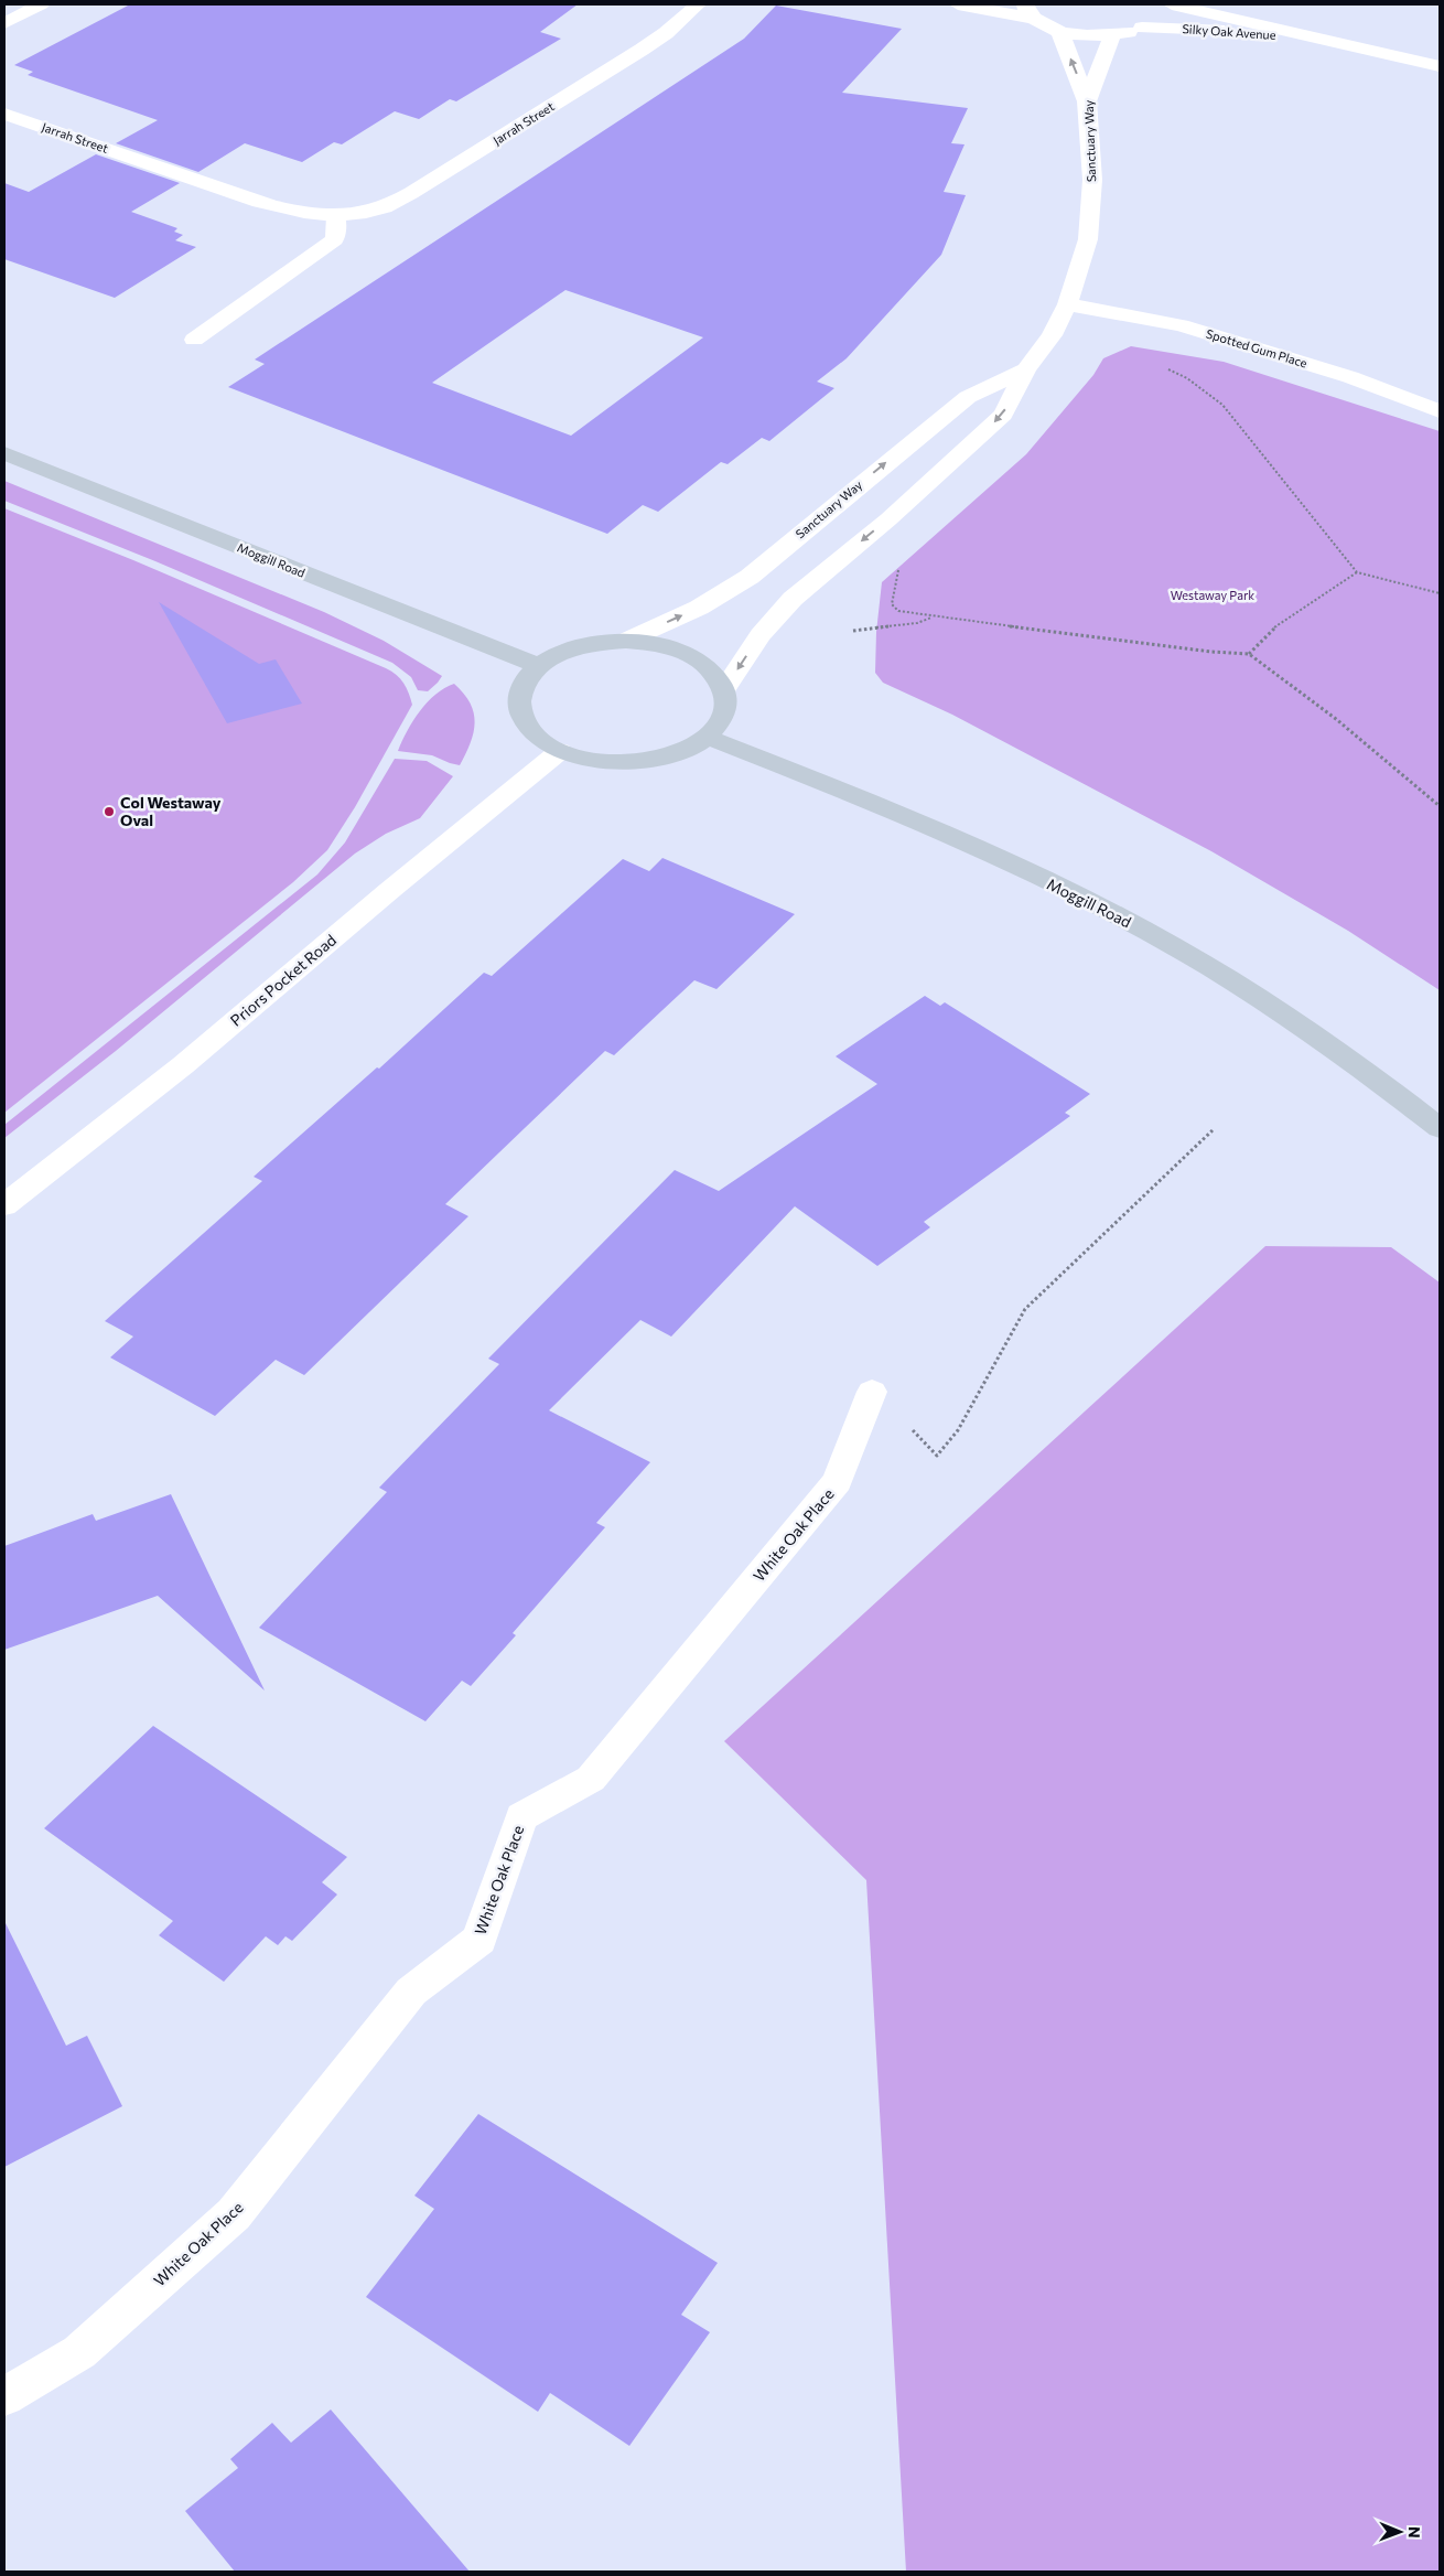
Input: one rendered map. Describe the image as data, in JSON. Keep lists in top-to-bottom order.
{
  "streets": {
    "main road": ["Moggill Road"],
    "street": [
      "Silky Oak Avenue",
      "Jarrah Street",
      "Sanctuary Way",
      "Spotted Gum Place",
      "Priors Pocket Road",
      "White Oak Place"
    ]
  },
  "crossings": [
    ["Silky Oak Avenue", "Sanctuary Way"],
    ["Sanctuary Way", "Spotted Gum Place"],
    ["Sanctuary Way", "Moggill Road"],
    ["Sanctuary Way", "Priors Pocket Road"],
    ["Moggill Road", "Priors Pocket Road"]
  ],
  "parks": ["Westaway Park"],
  "places": ["Col Westaway Oval"],
  "north": "right"
}
